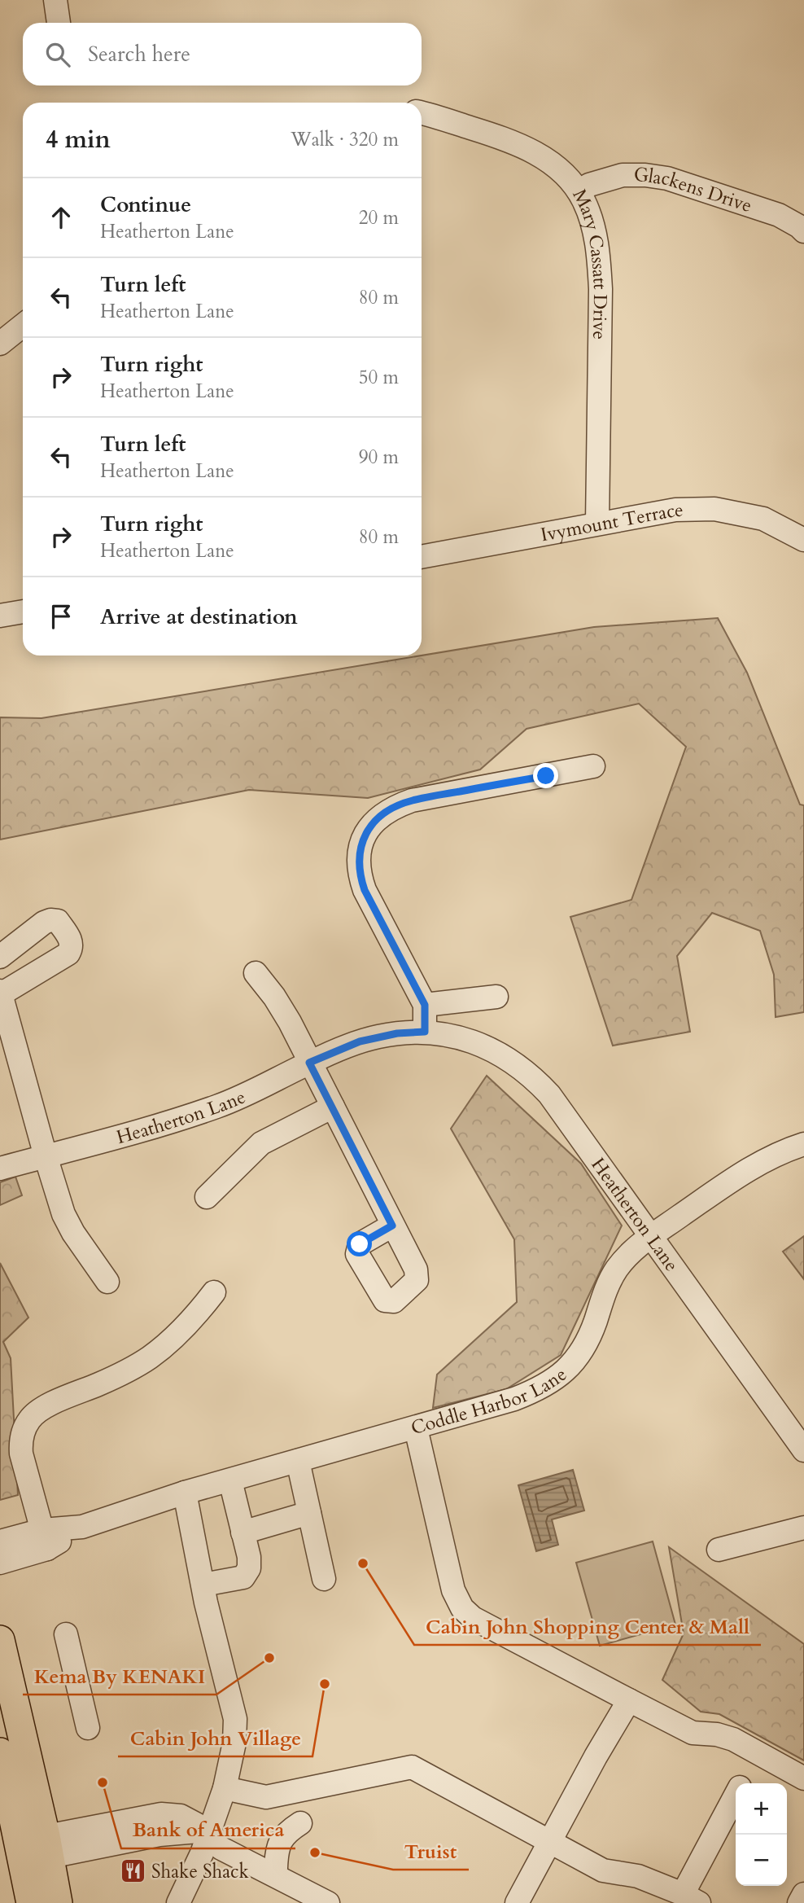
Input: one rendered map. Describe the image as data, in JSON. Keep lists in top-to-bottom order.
{
  "streets": {
    "street": [
      "Glackens Drive",
      "Mary Cassatt Drive",
      "Ivymount Terrace",
      "Heatherton Lane",
      "Coddle Harbor Lane"
    ]
  },
  "crossings": [
    ["Glackens Drive", "Mary Cassatt Drive"],
    ["Mary Cassatt Drive", "Ivymount Terrace"],
    ["Heatherton Lane", "Coddle Harbor Lane"]
  ],
  "places": {
    "other": [
      "Cabin John Shopping Center & Mall",
      "Kema By KENAKI",
      "Cabin John Village",
      "Bank of America",
      "Truist"
    ],
    "restaurant": ["Shake Shack"]
  },
  "page": {
    "search": "Search here",
    "heading": ["4 min", "Walk · 320 m"],
    "list": [
      ["Continue", "Heatherton Lane", "20 m"],
      ["Turn left", "Heatherton Lane", "80 m"],
      ["Turn right", "Heatherton Lane", "50 m"],
      ["Turn left", "Heatherton Lane", "90 m"],
      ["Turn right", "Heatherton Lane", "80 m"],
      "Arrive at destination"
    ],
    "map_buttons": ["+", "−"]
  }
}
